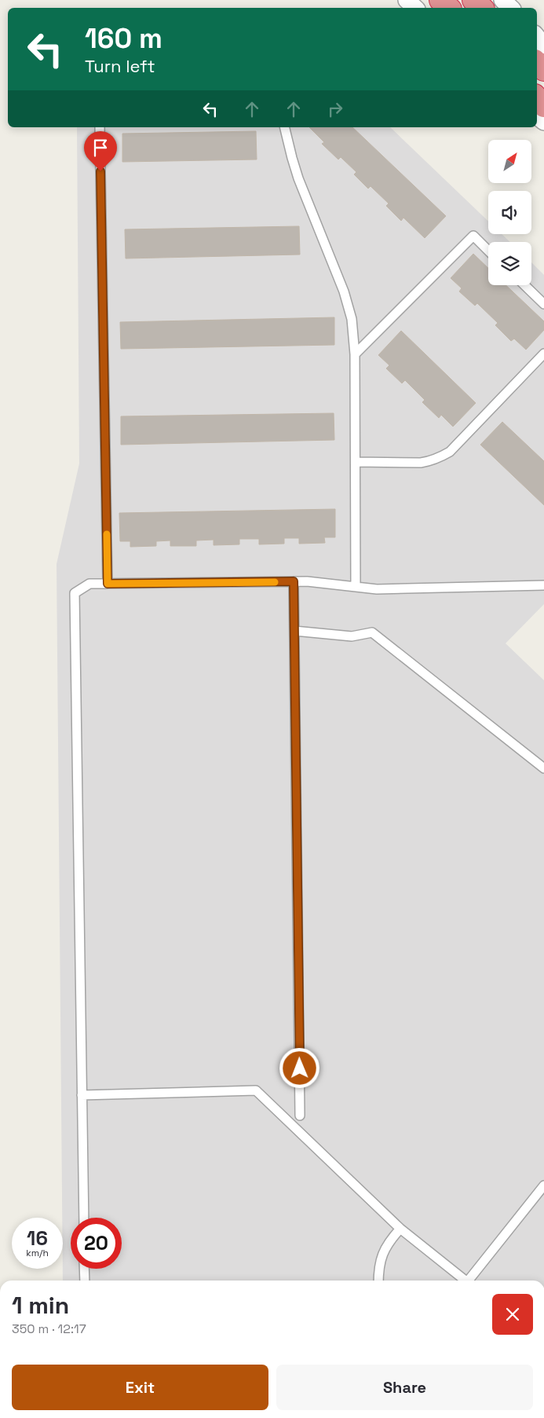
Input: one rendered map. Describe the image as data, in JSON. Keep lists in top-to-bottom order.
{
  "north": "top right",
  "page": {
    "turn": ["160 m", "Turn left"],
    "speed": "16 km/h",
    "limit": "20",
    "heading": ["1 min", "350 m · 12:17"],
    "buttons": ["Exit", "Share"]
  }
}
